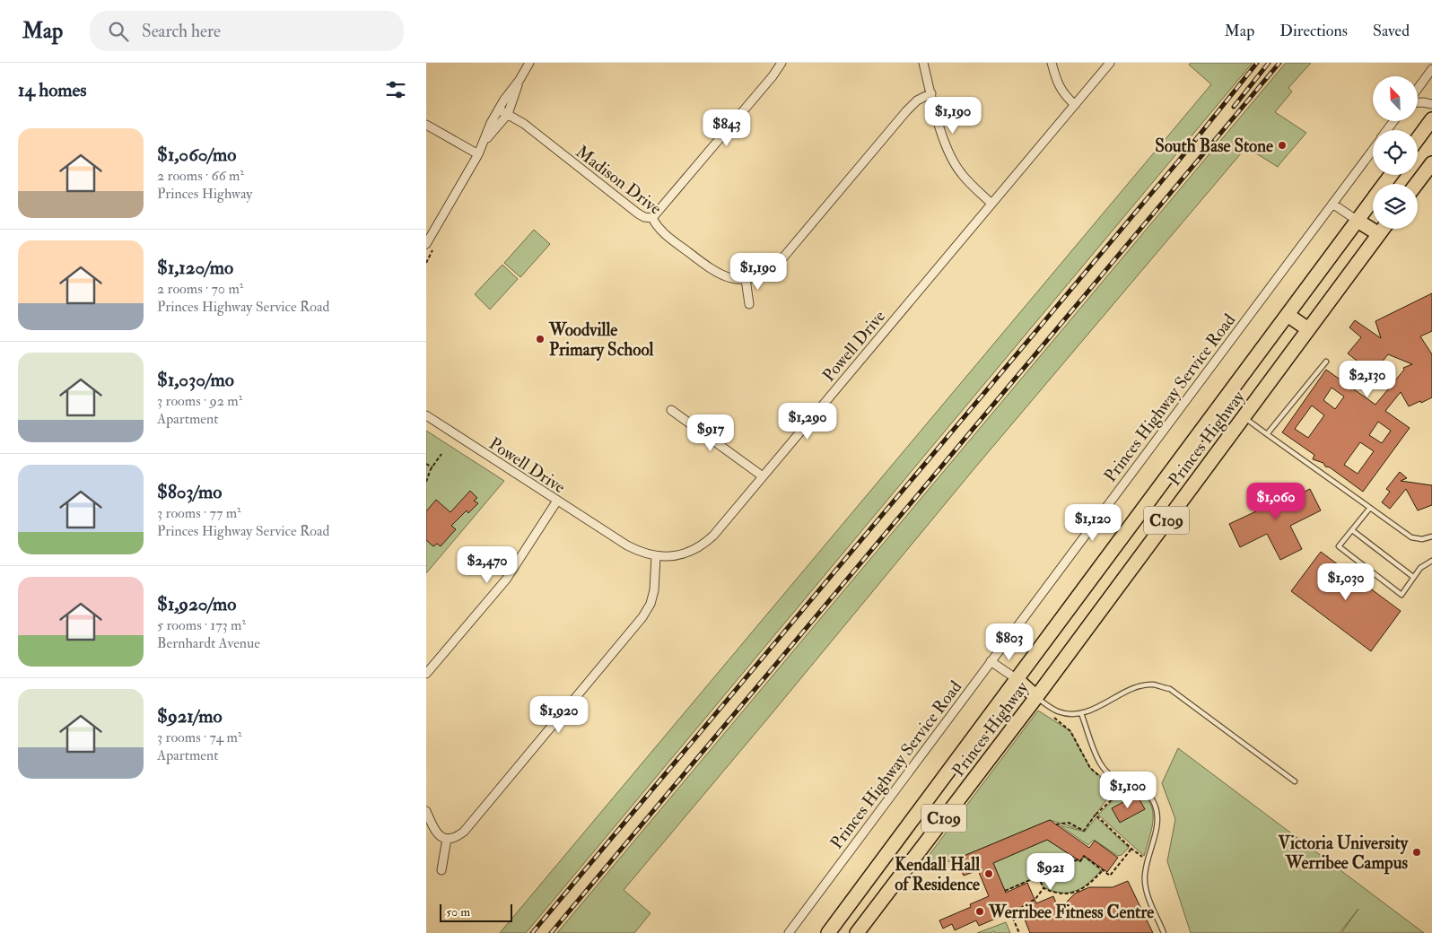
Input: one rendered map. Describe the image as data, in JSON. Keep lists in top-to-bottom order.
{
  "streets": {
    "highway": ["Princes Highway", "C109"],
    "street": ["Madison Drive", "Powell Drive", "Princes Highway Service Road"]
  },
  "places": [
    "South Base Stone",
    "Woodville Primary School",
    "Victoria University Werribee Campus",
    "Kendall Hall of Residence",
    "Werribee Fitness Centre"
  ],
  "scale_bar": "50 m",
  "north": "top left",
  "page": {
    "header": "Map",
    "search": "Search here",
    "nav": ["Map", "Directions", "Saved"],
    "heading": "14 homes",
    "price": [
      "$1,190",
      "$843",
      "$1,190",
      "$2,130",
      "$1,290",
      "$917",
      "$1,060",
      "$1,120",
      "$2,470",
      "$1,030",
      "$803",
      "$1,920",
      "$1,100",
      "$921"
    ],
    "list": [
      {
        "name": "$1,060/mo",
        "note": "2 rooms · 66 m² · Princes Highway"
      },
      {
        "name": "$1,120/mo",
        "note": "2 rooms · 70 m² · Princes Highway Service Road"
      },
      {
        "name": "$1,030/mo",
        "note": "3 rooms · 92 m² · Apartment"
      },
      {
        "name": "$803/mo",
        "note": "3 rooms · 77 m² · Princes Highway Service Road"
      },
      {
        "name": "$1,920/mo",
        "note": "5 rooms · 173 m² · Bernhardt Avenue"
      },
      {
        "name": "$921/mo",
        "note": "3 rooms · 74 m² · Apartment"
      }
    ],
    "scale": "50 m"
  }
}
